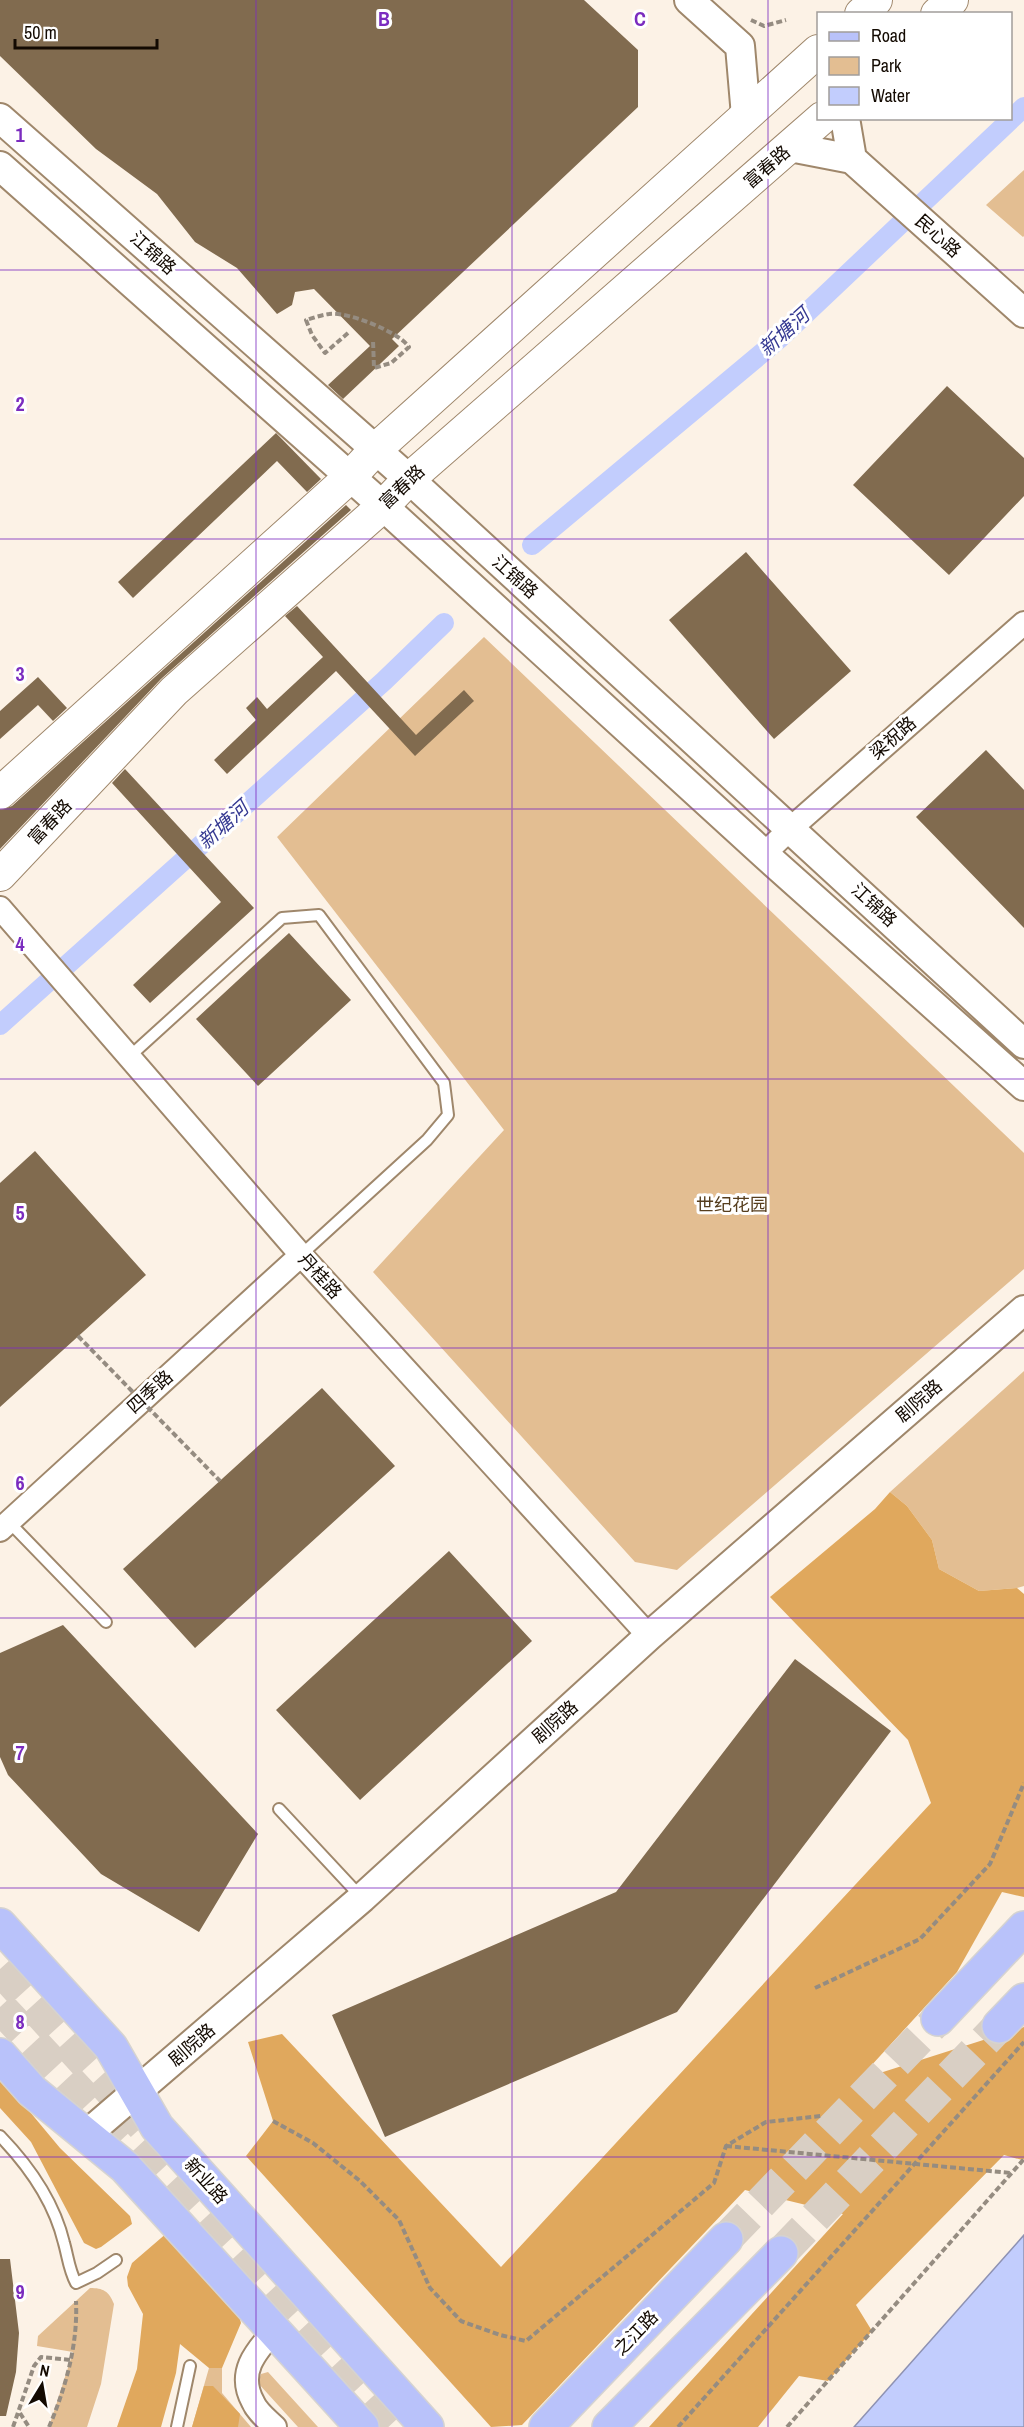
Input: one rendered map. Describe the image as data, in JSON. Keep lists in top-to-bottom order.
{
  "streets": {
    "main road": ["富春路", "新业路", "之江路"],
    "street": [
      "民心路",
      "江锦路",
      "梁祝路",
      "丹桂路",
      "四季路",
      "剧院路"
    ]
  },
  "crossings": [
    ["富春路", "江锦路"],
    ["江锦路", "梁祝路"],
    ["丹桂路", "四季路"],
    ["丹桂路", "剧院路"],
    ["剧院路", "新业路"]
  ],
  "water": ["新塘河"],
  "parks": ["世纪花园"],
  "legend": ["Road", "Park", "Water"],
  "scale_bar": "50 m",
  "north": "top",
  "grid": {
    "columns": ["B", "C"],
    "rows": [
      "1",
      "2",
      "3",
      "4",
      "5",
      "6",
      "7",
      "8",
      "9"
    ]
  }
}
